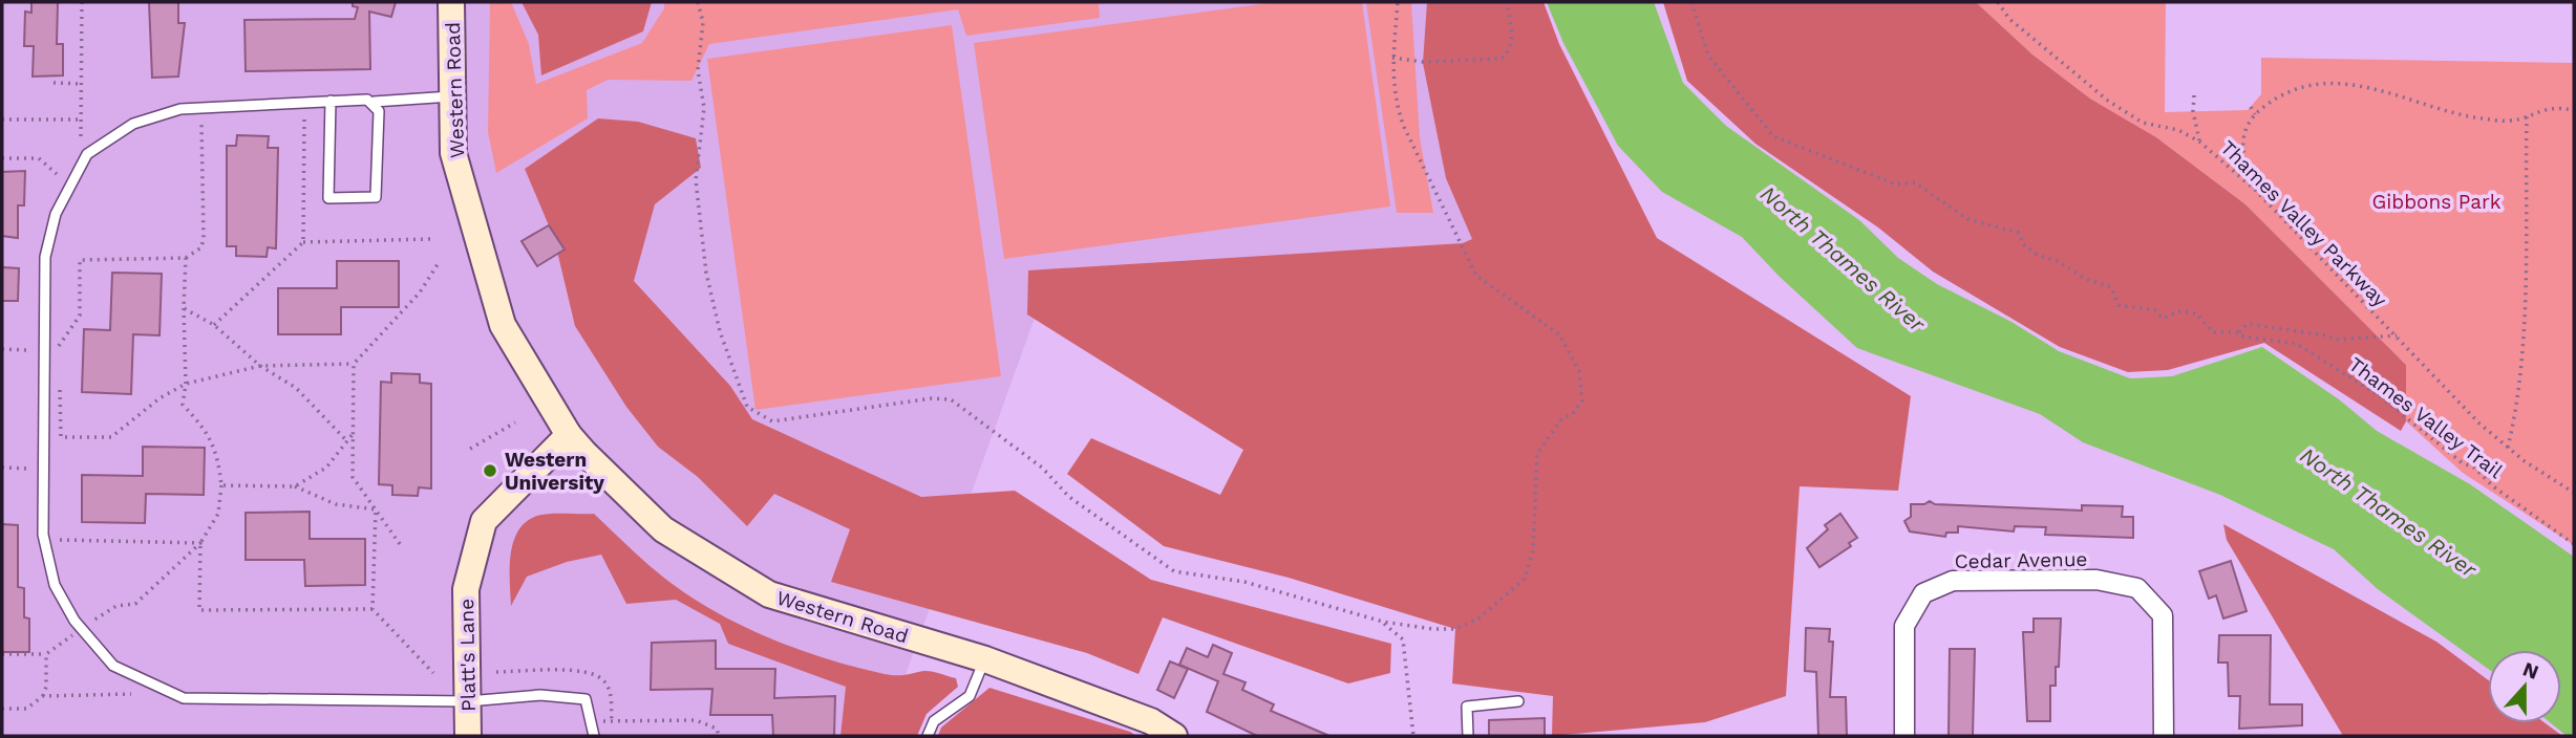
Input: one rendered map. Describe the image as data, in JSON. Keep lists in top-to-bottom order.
{
  "streets": {
    "main road": ["Western Road", "Platt's Lane"],
    "street": ["Cedar Avenue"],
    "path": ["Thames Valley Parkway", "Thames Valley Trail"]
  },
  "crossings": [
    ["Western Road", "Platt's Lane"]
  ],
  "water": ["North Thames River"],
  "parks": ["Gibbons Park"],
  "places": ["Western University"],
  "north": "top"
}
